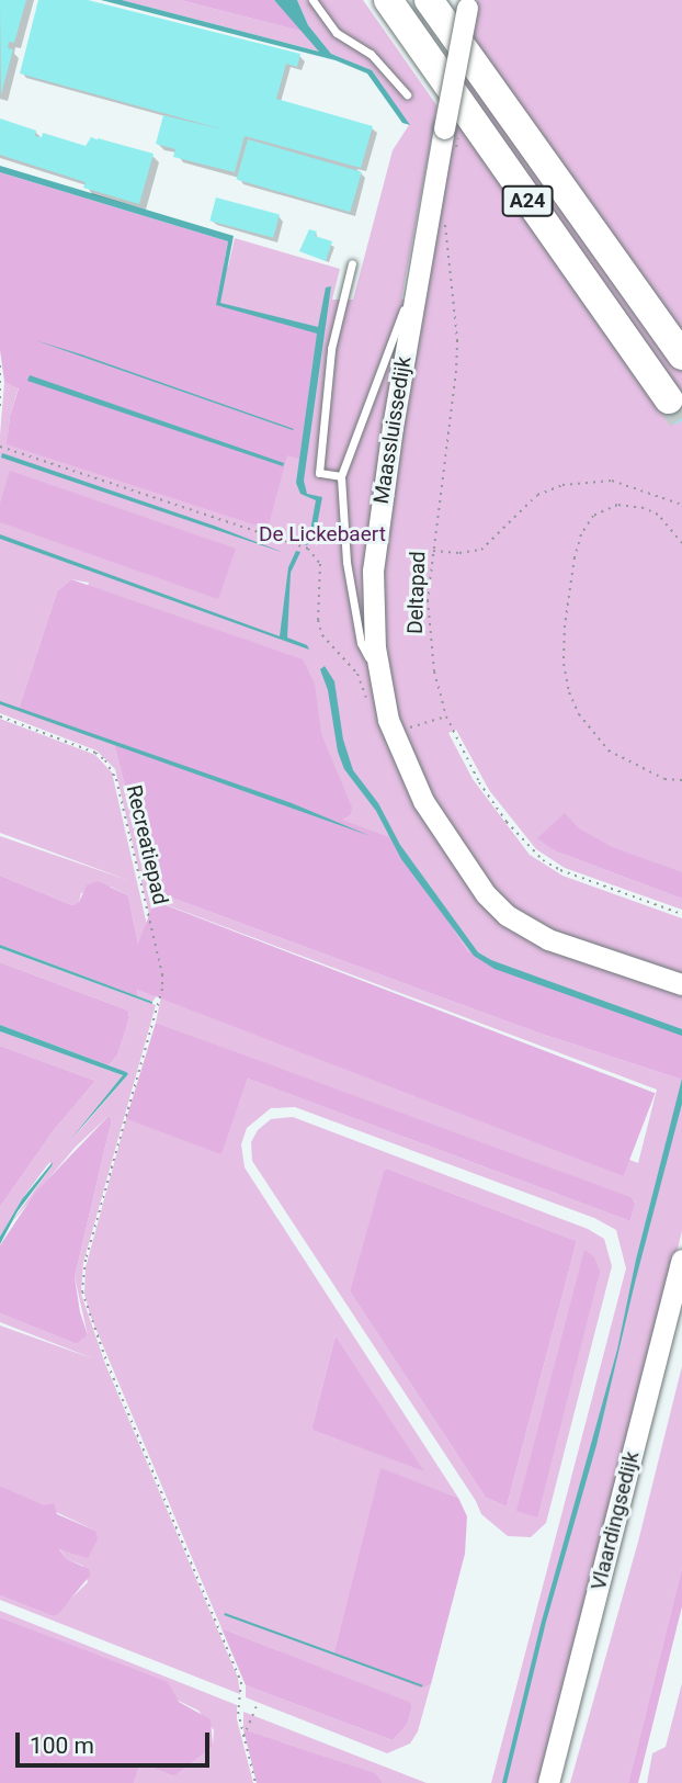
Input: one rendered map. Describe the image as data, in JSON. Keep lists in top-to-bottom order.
{
  "streets": {
    "highway": ["A24"],
    "street": ["Maassluissedijk", "Vlaardingsedijk"],
    "path": ["Deltapad", "Recreatiepad"]
  },
  "parks": ["De Lickebaert"],
  "scale_bar": "100 m"
}
